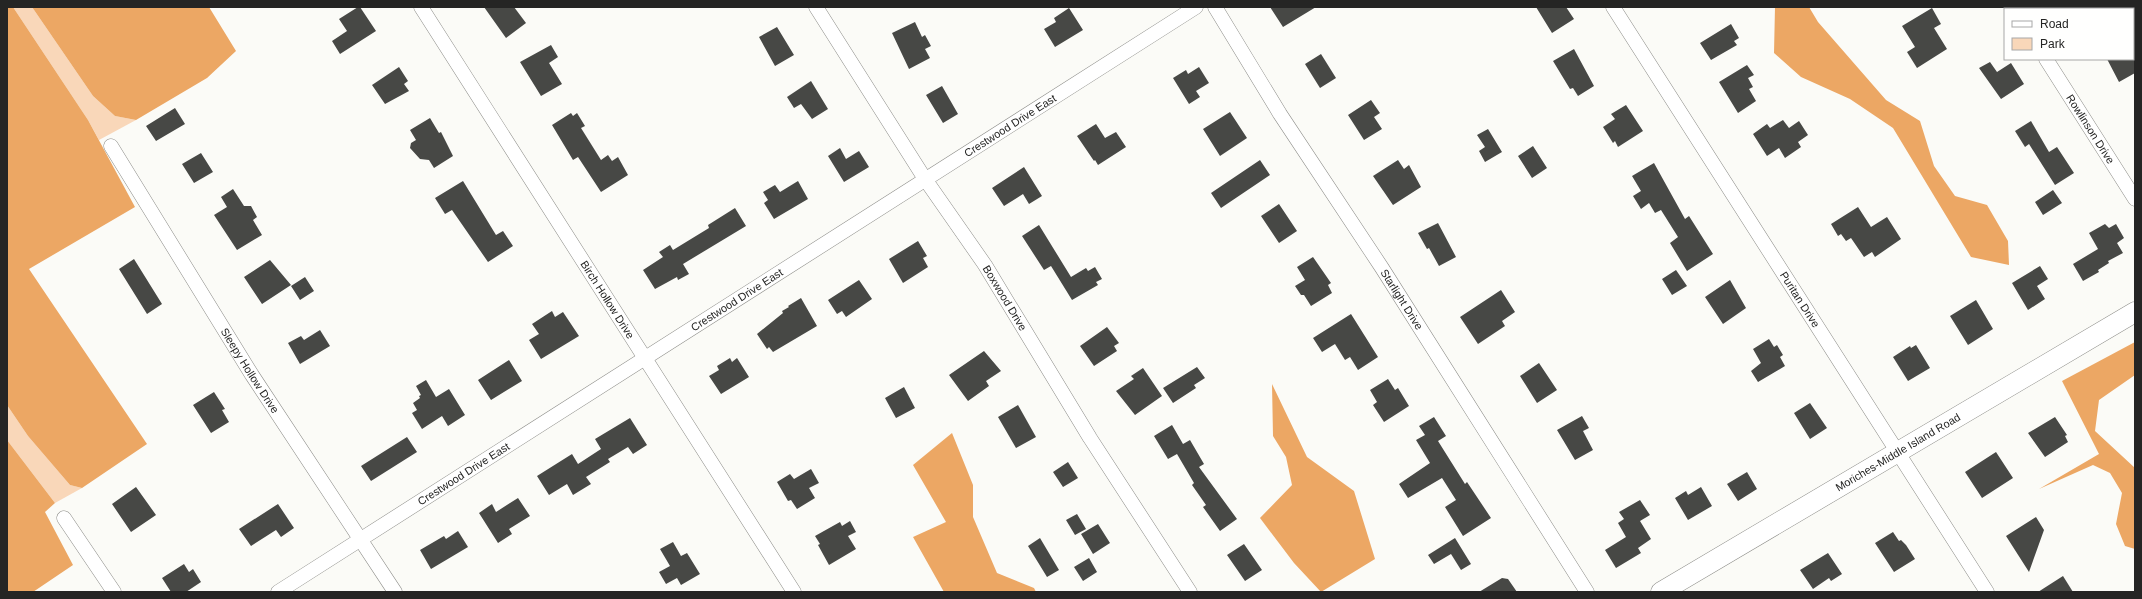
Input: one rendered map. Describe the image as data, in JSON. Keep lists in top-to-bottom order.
{
  "streets": {
    "main road": ["Moriches-Middle Island Road"],
    "street": [
      "Crestwood Drive East",
      "Rowlinson Drive",
      "Boxwood Drive",
      "Birch Hollow Drive",
      "Starlight Drive",
      "Puritan Drive",
      "Sleepy Hollow Drive"
    ]
  },
  "crossings": [
    ["Crestwood Drive East", "Boxwood Drive"],
    ["Crestwood Drive East", "Birch Hollow Drive"],
    ["Crestwood Drive East", "Sleepy Hollow Drive"],
    ["Puritan Drive", "Moriches-Middle Island Road"]
  ],
  "legend": ["Road", "Park"]
}
